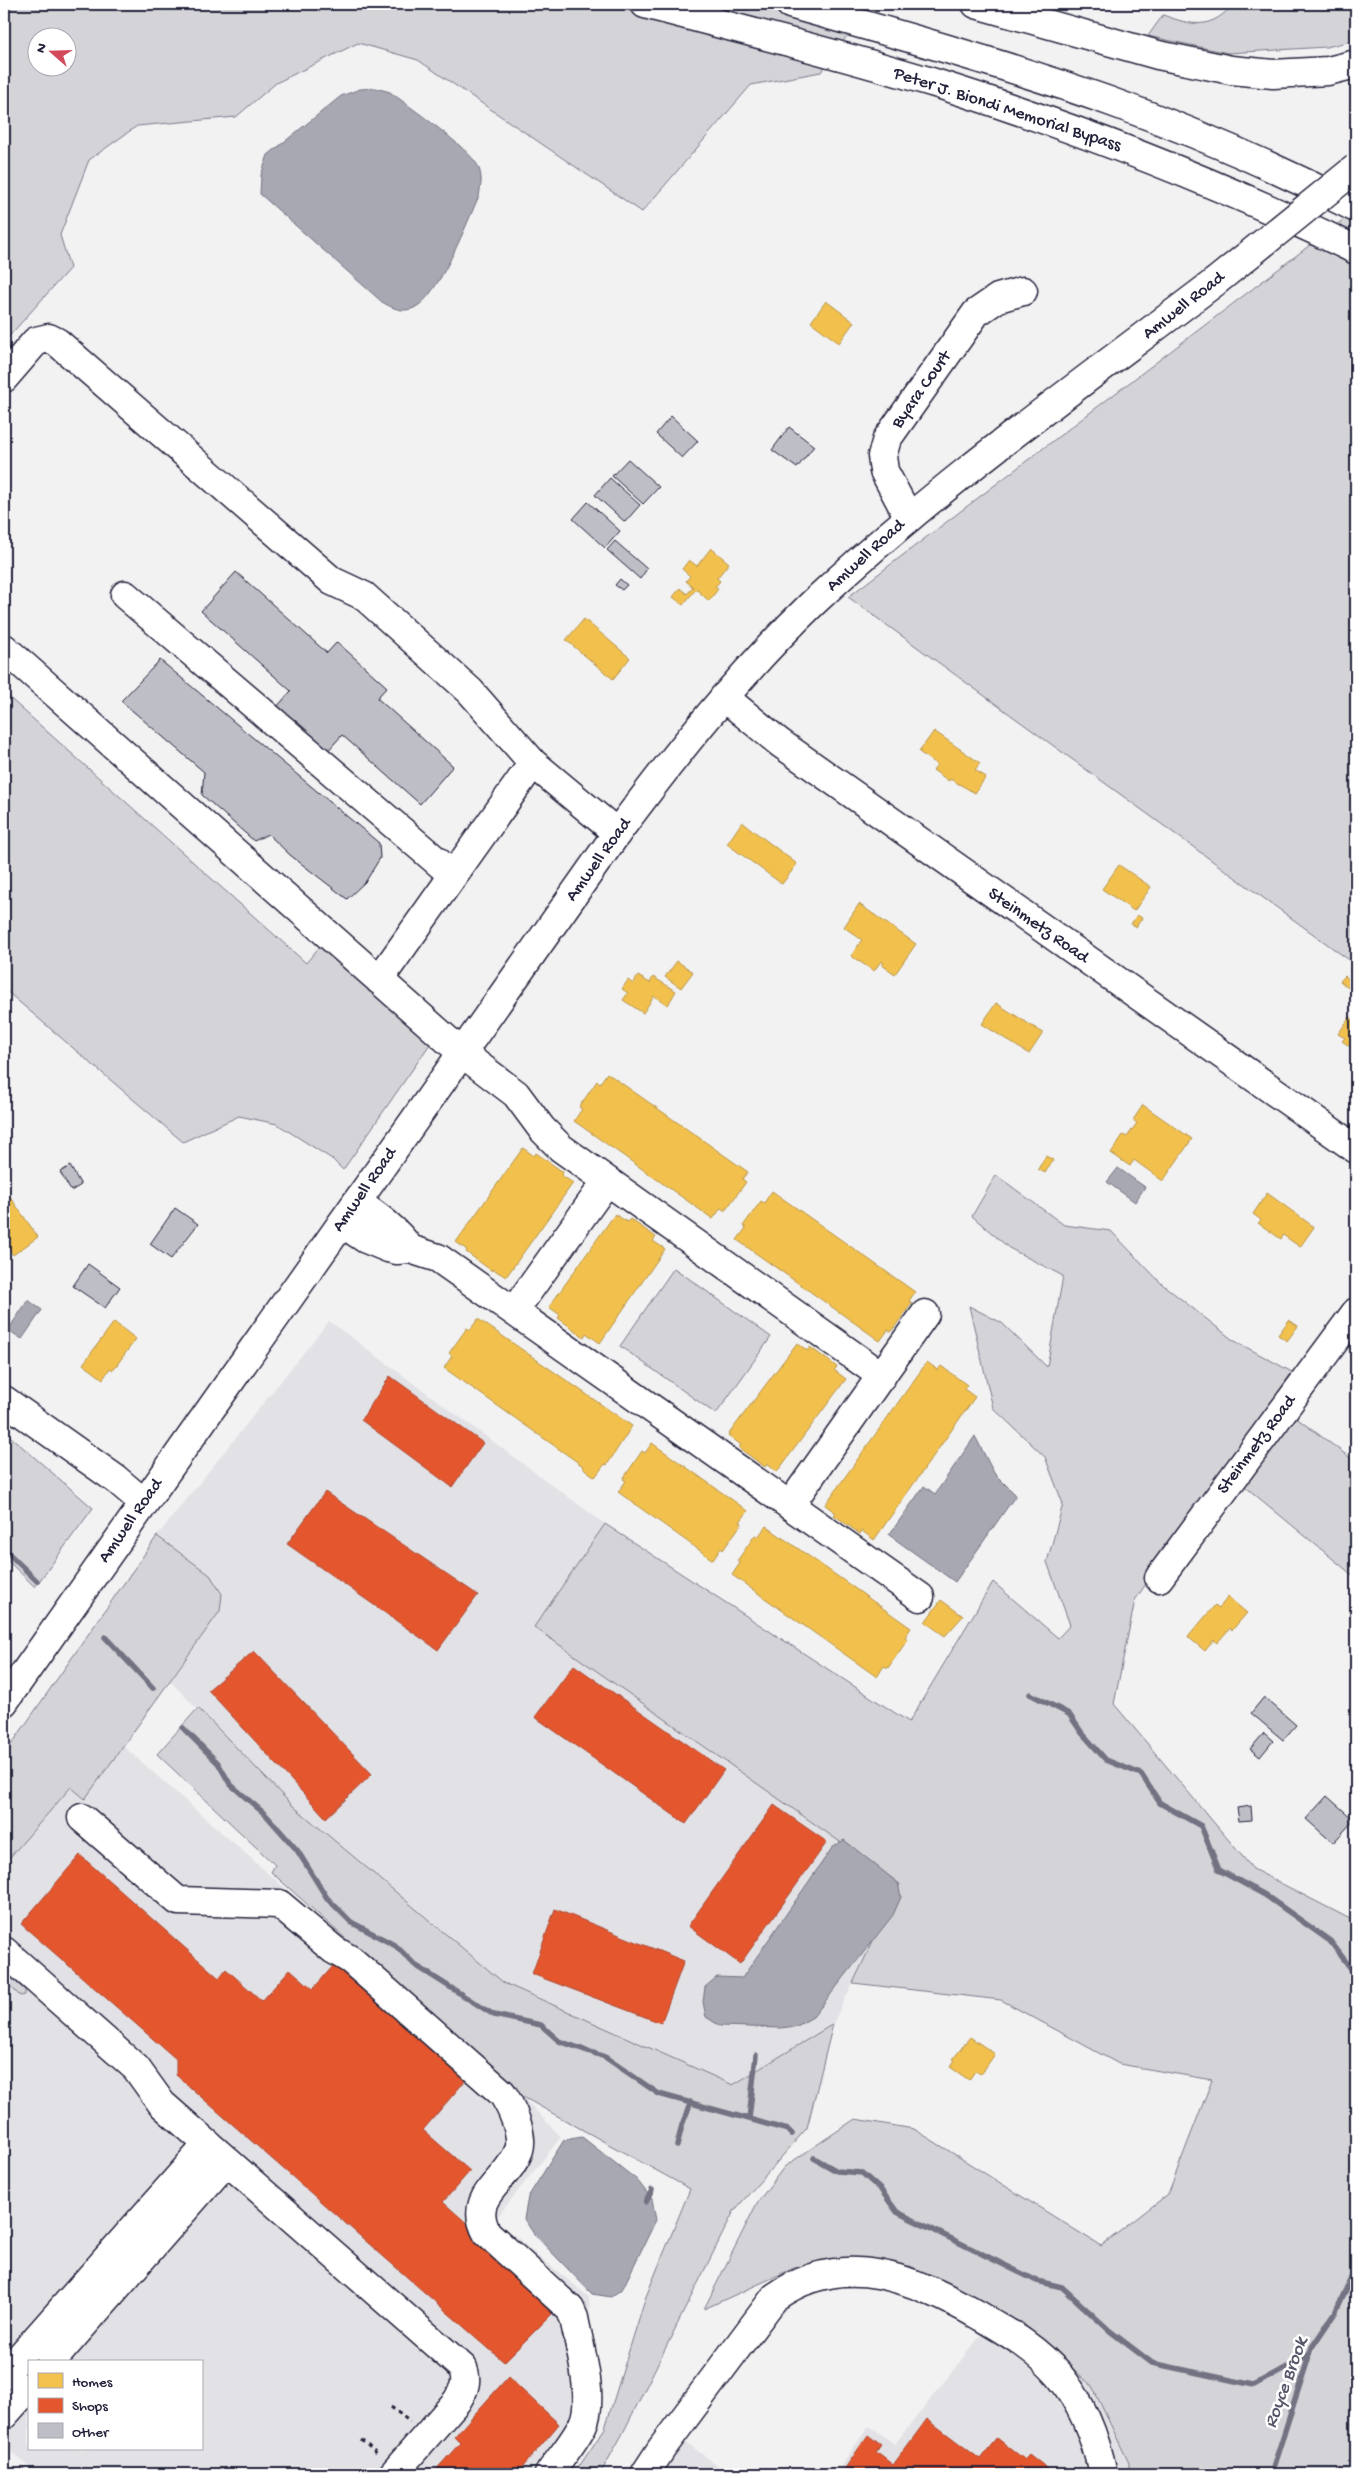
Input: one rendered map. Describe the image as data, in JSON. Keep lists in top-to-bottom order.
{
  "streets": {
    "main road": [
      "Peter J. Biondi Memorial Bypass",
      "Amwell Road",
      "Byara Court",
      "Steinmetz Road"
    ]
  },
  "crossings": [
    ["Amwell Road", "Byara Court"],
    ["Amwell Road", "Steinmetz Road"]
  ],
  "water": ["Royce Brook"],
  "legend": ["Homes", "Shops", "Other"],
  "north": "left"
}
